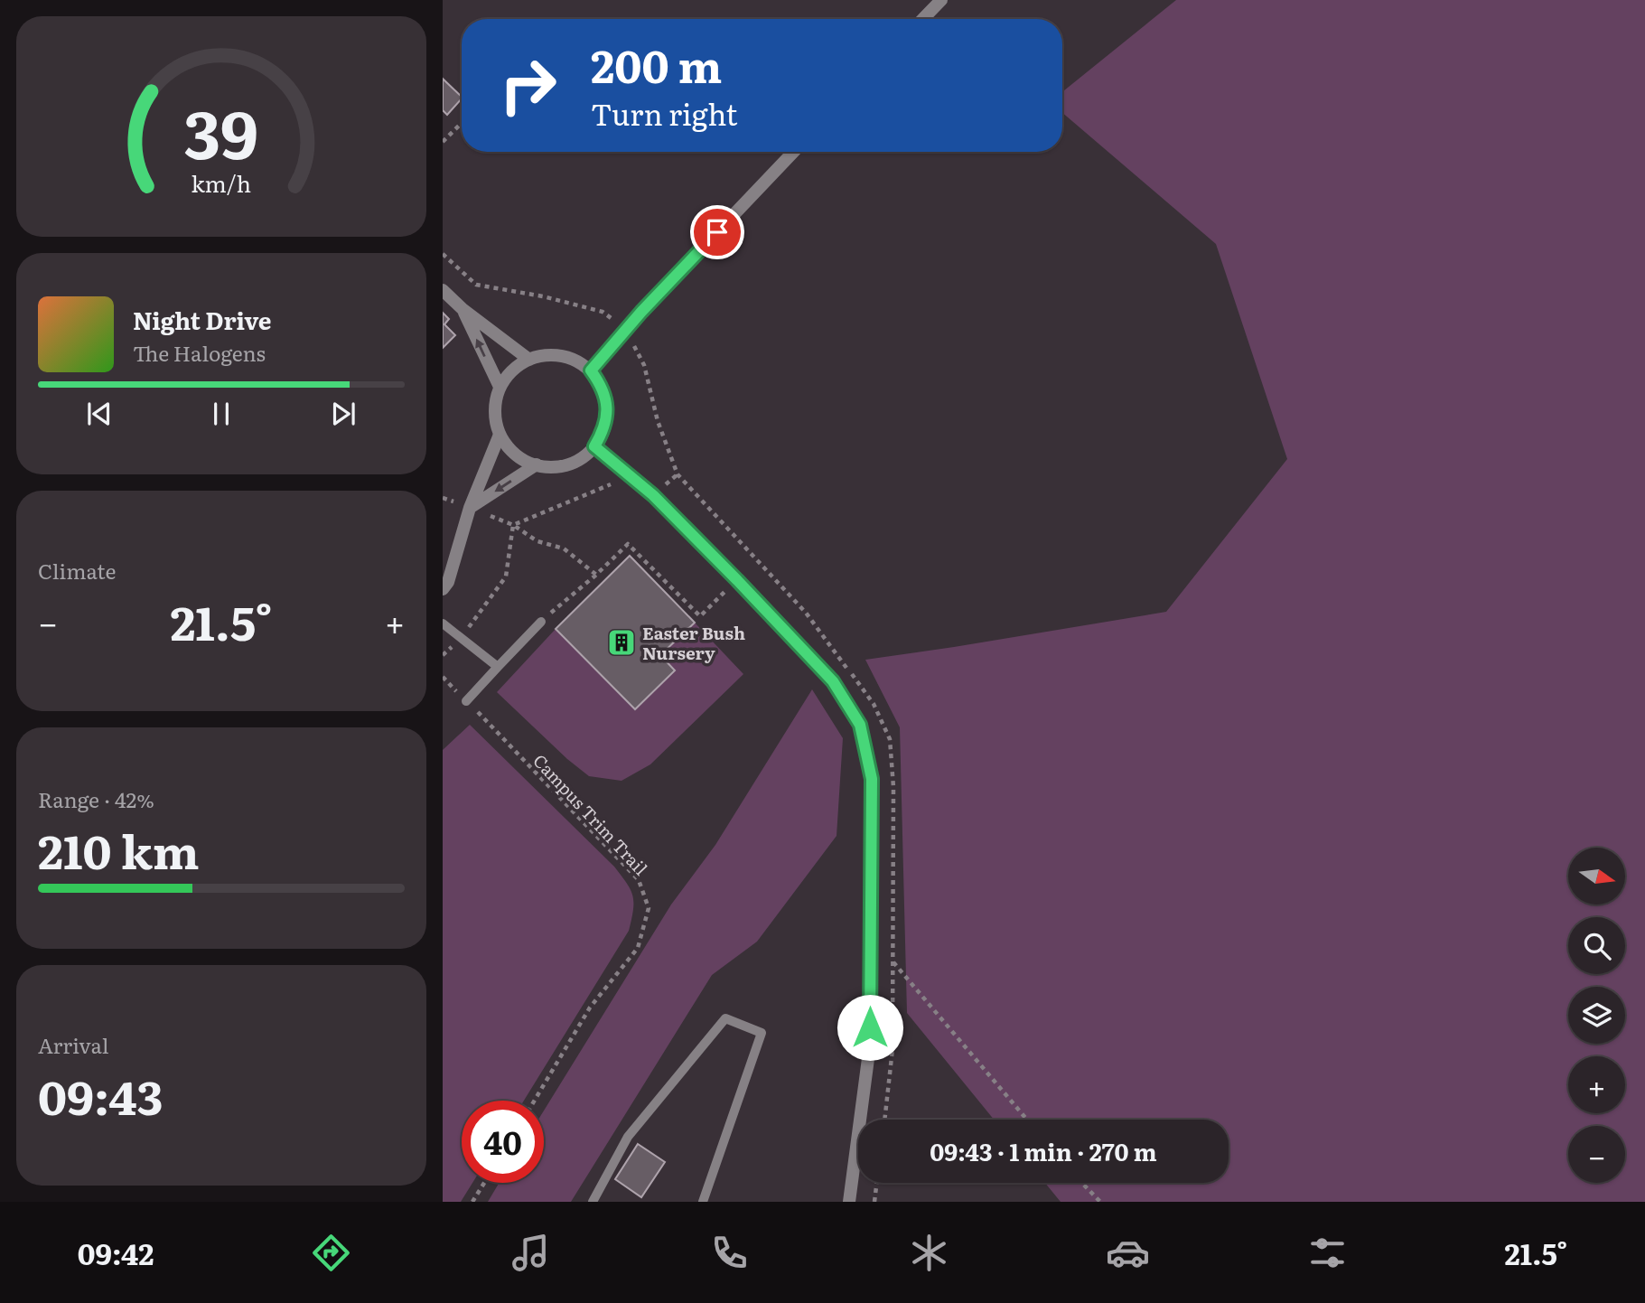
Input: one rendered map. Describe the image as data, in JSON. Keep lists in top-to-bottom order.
{
  "streets": {
    "path": ["Campus Trim Trail"]
  },
  "places": {
    "building": ["Easter Bush Nursery"]
  },
  "north": "right",
  "page": {
    "turn": ["200 m", "Turn right"],
    "song": ["Night Drive", "The Halogens"],
    "tile": [
      "Climate",
      ["Range · 42%", "210 km"],
      ["Arrival", "09:43"]
    ],
    "heat": ["−", "21.5°", "+"],
    "map_buttons": ["+", "−"],
    "limit": "40",
    "trip": "09:43 · 1 min · 270 m",
    "tabs": ["09:42", "21.5°"],
    "gauge": ["39", "km/h"]
  }
}
